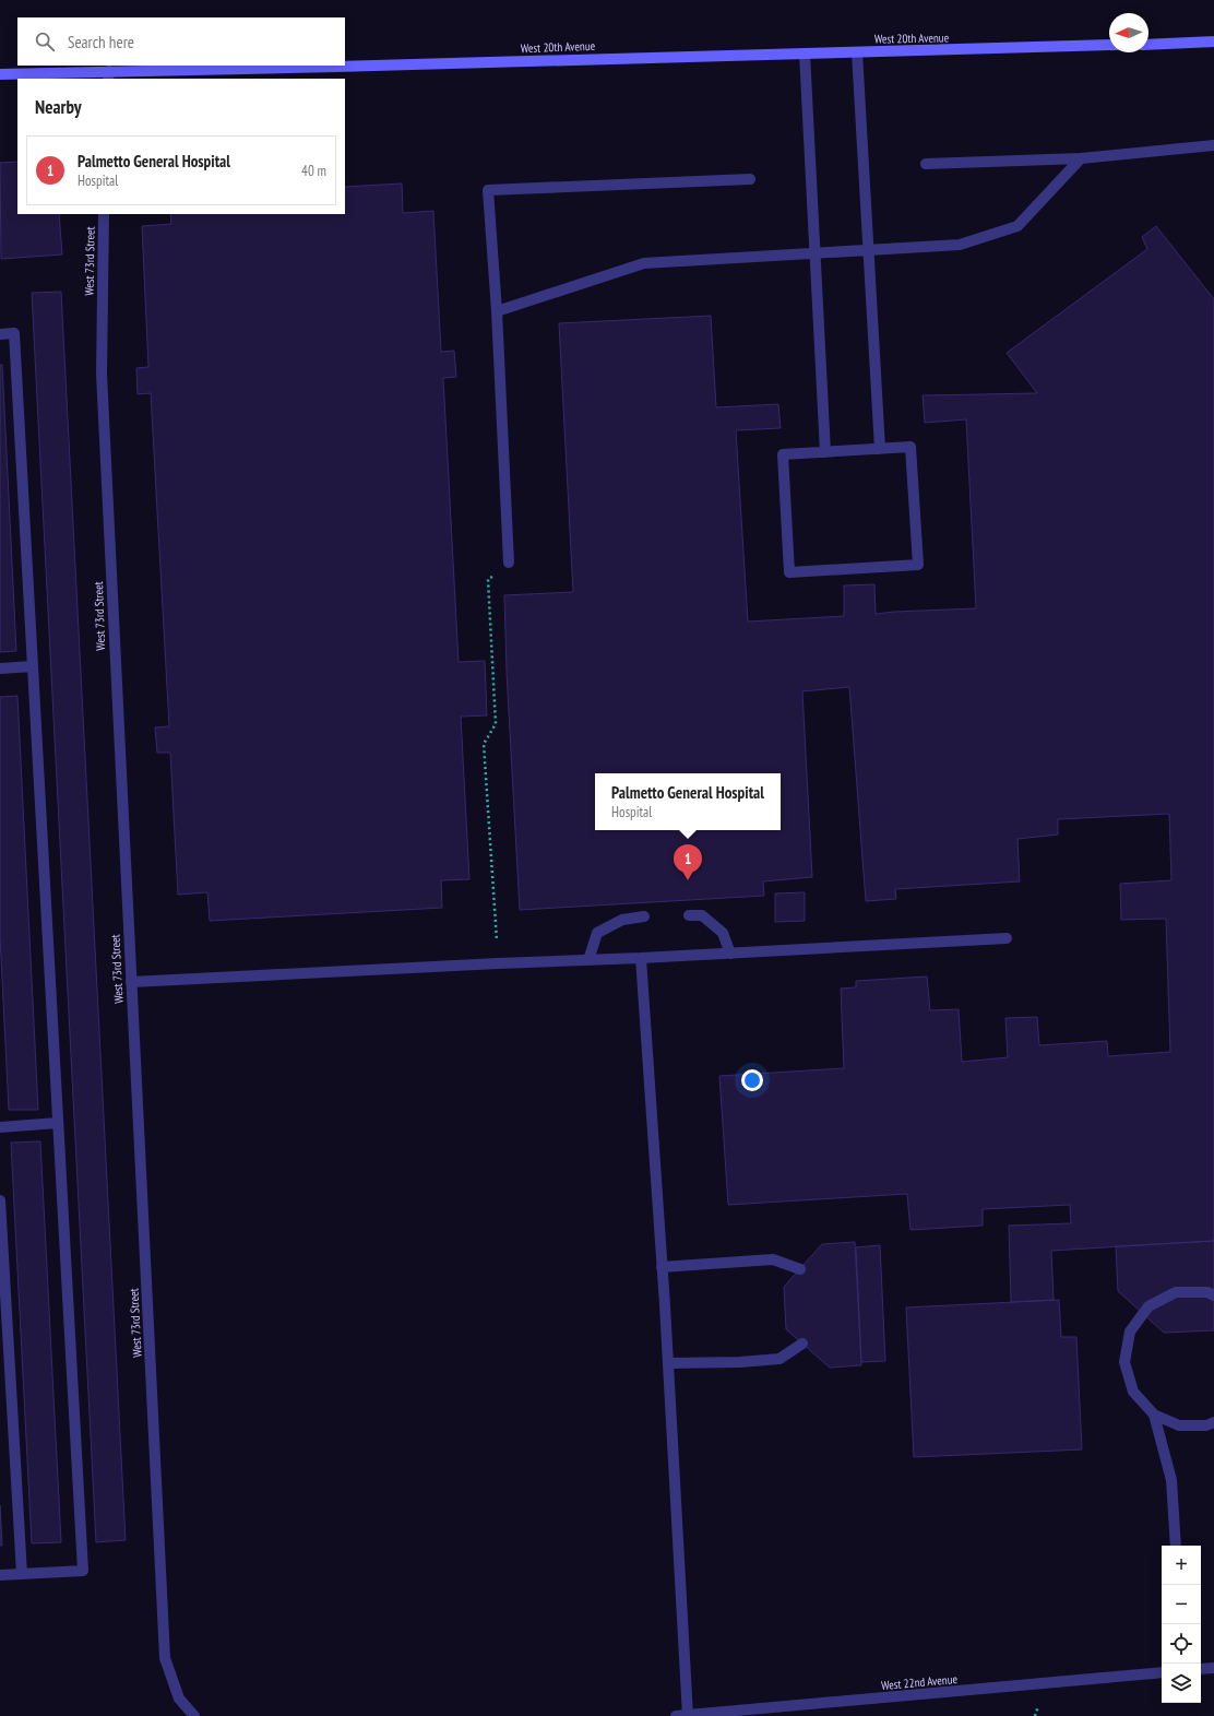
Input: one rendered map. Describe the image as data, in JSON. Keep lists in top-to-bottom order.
{
  "streets": {
    "street": ["West 20th Avenue", "West 73rd Street", "West 22nd Avenue"]
  },
  "north": "left",
  "page": {
    "search": "Search here",
    "heading": "Nearby",
    "list": [
      {
        "mark": "1",
        "name": "Palmetto General Hospital",
        "note": "Hospital",
        "value": "40 m"
      }
    ],
    "popup": ["Palmetto General Hospital", "Hospital"],
    "pins": "1",
    "map_buttons": ["+", "−"]
  }
}
